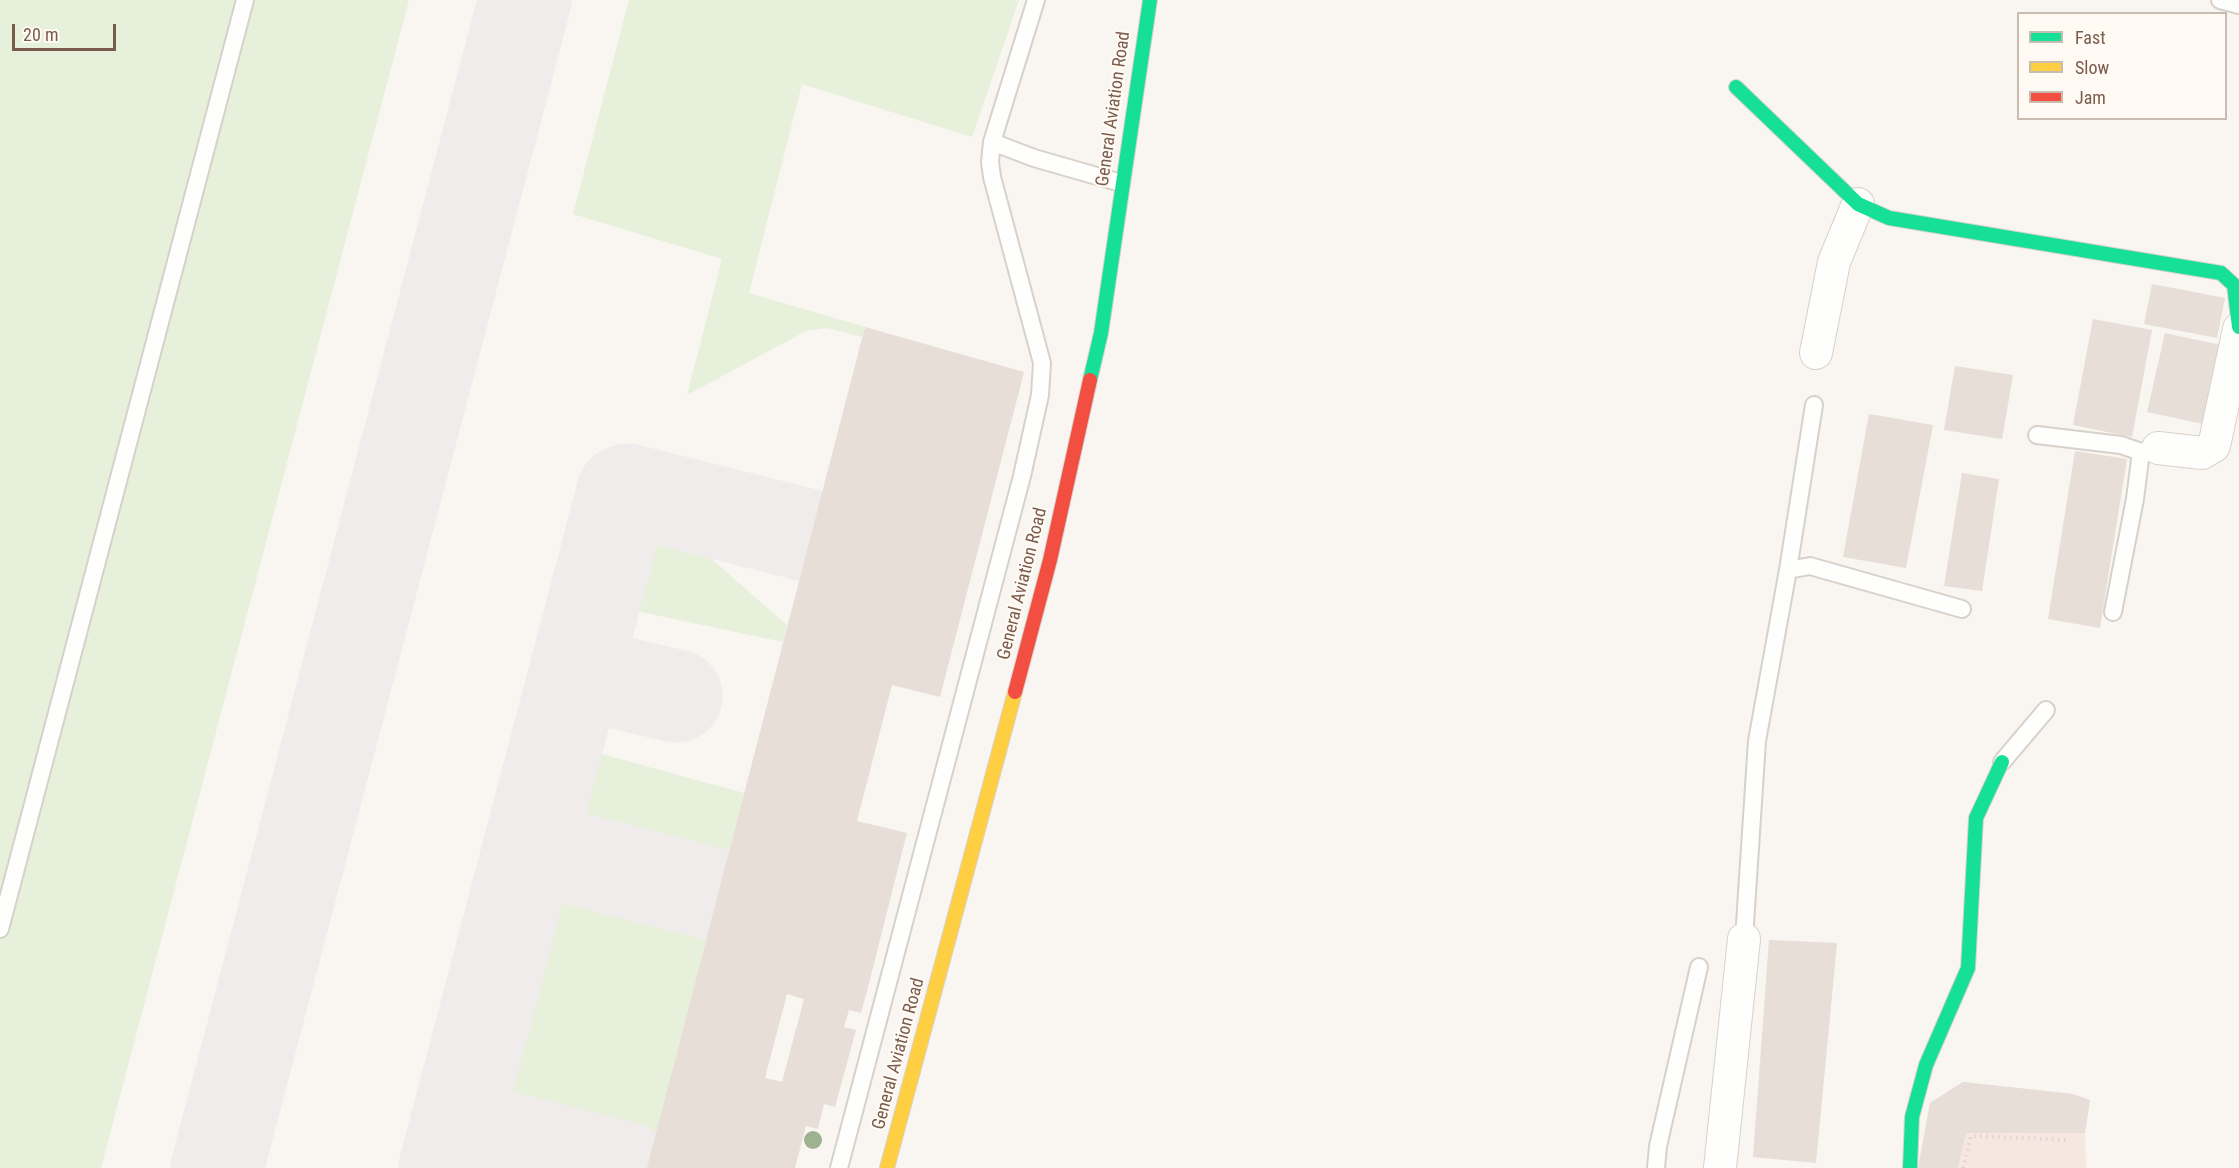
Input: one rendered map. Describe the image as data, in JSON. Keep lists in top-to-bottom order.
{
  "streets": {
    "main road": ["General Aviation Road"]
  },
  "legend": ["Fast", "Slow", "Jam"],
  "scale_bar": "20 m"
}
